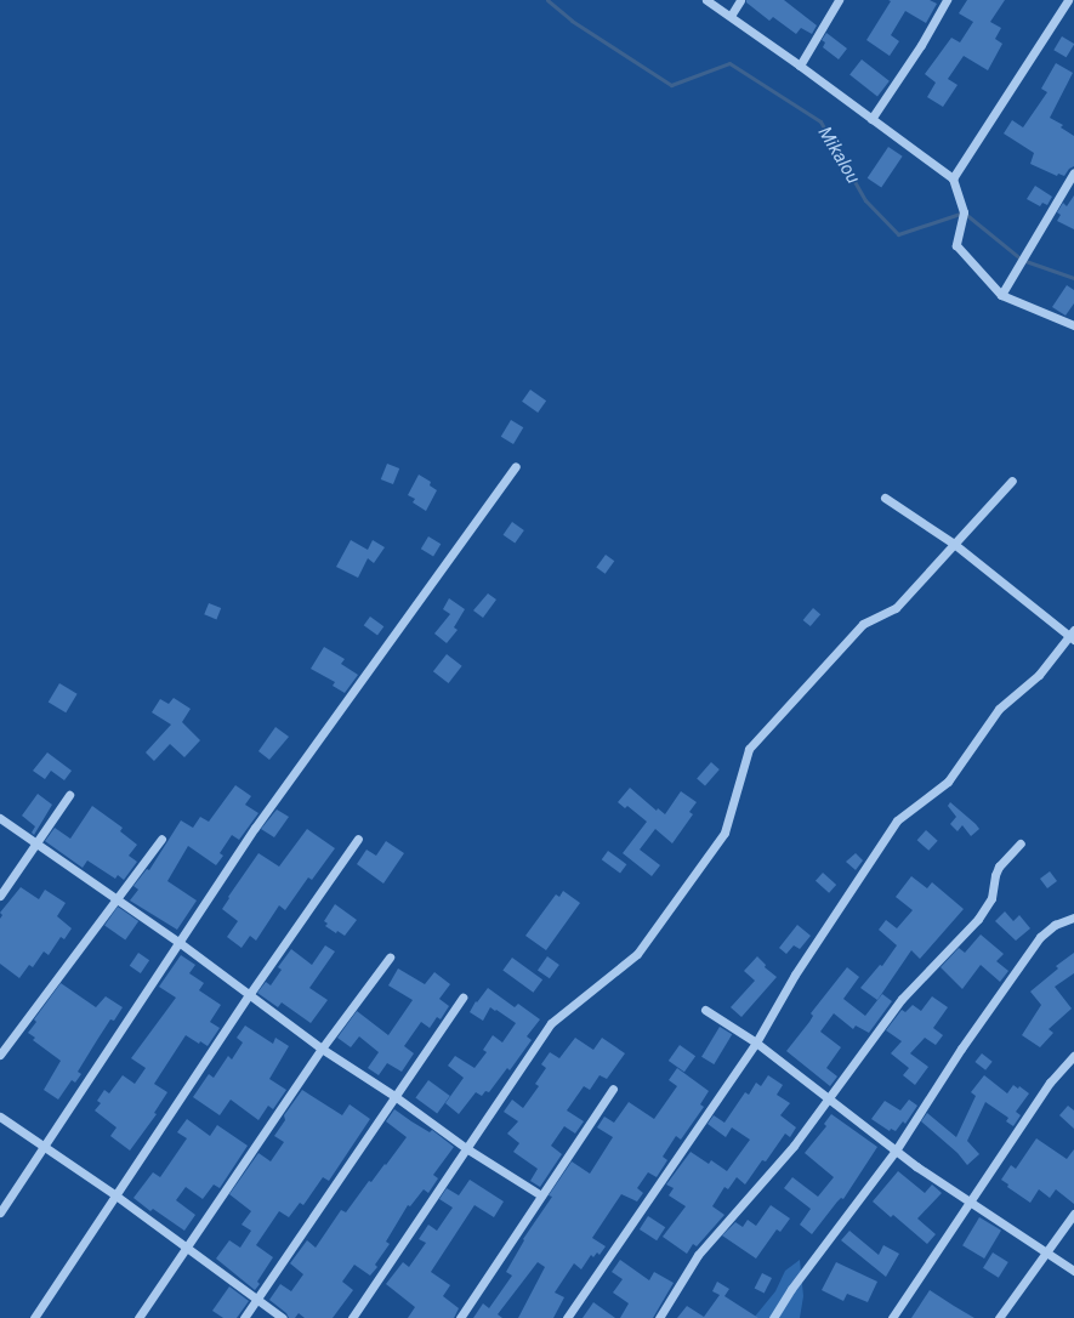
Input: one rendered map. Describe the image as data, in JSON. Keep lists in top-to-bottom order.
{
  "water": ["Mikalou"]
}
